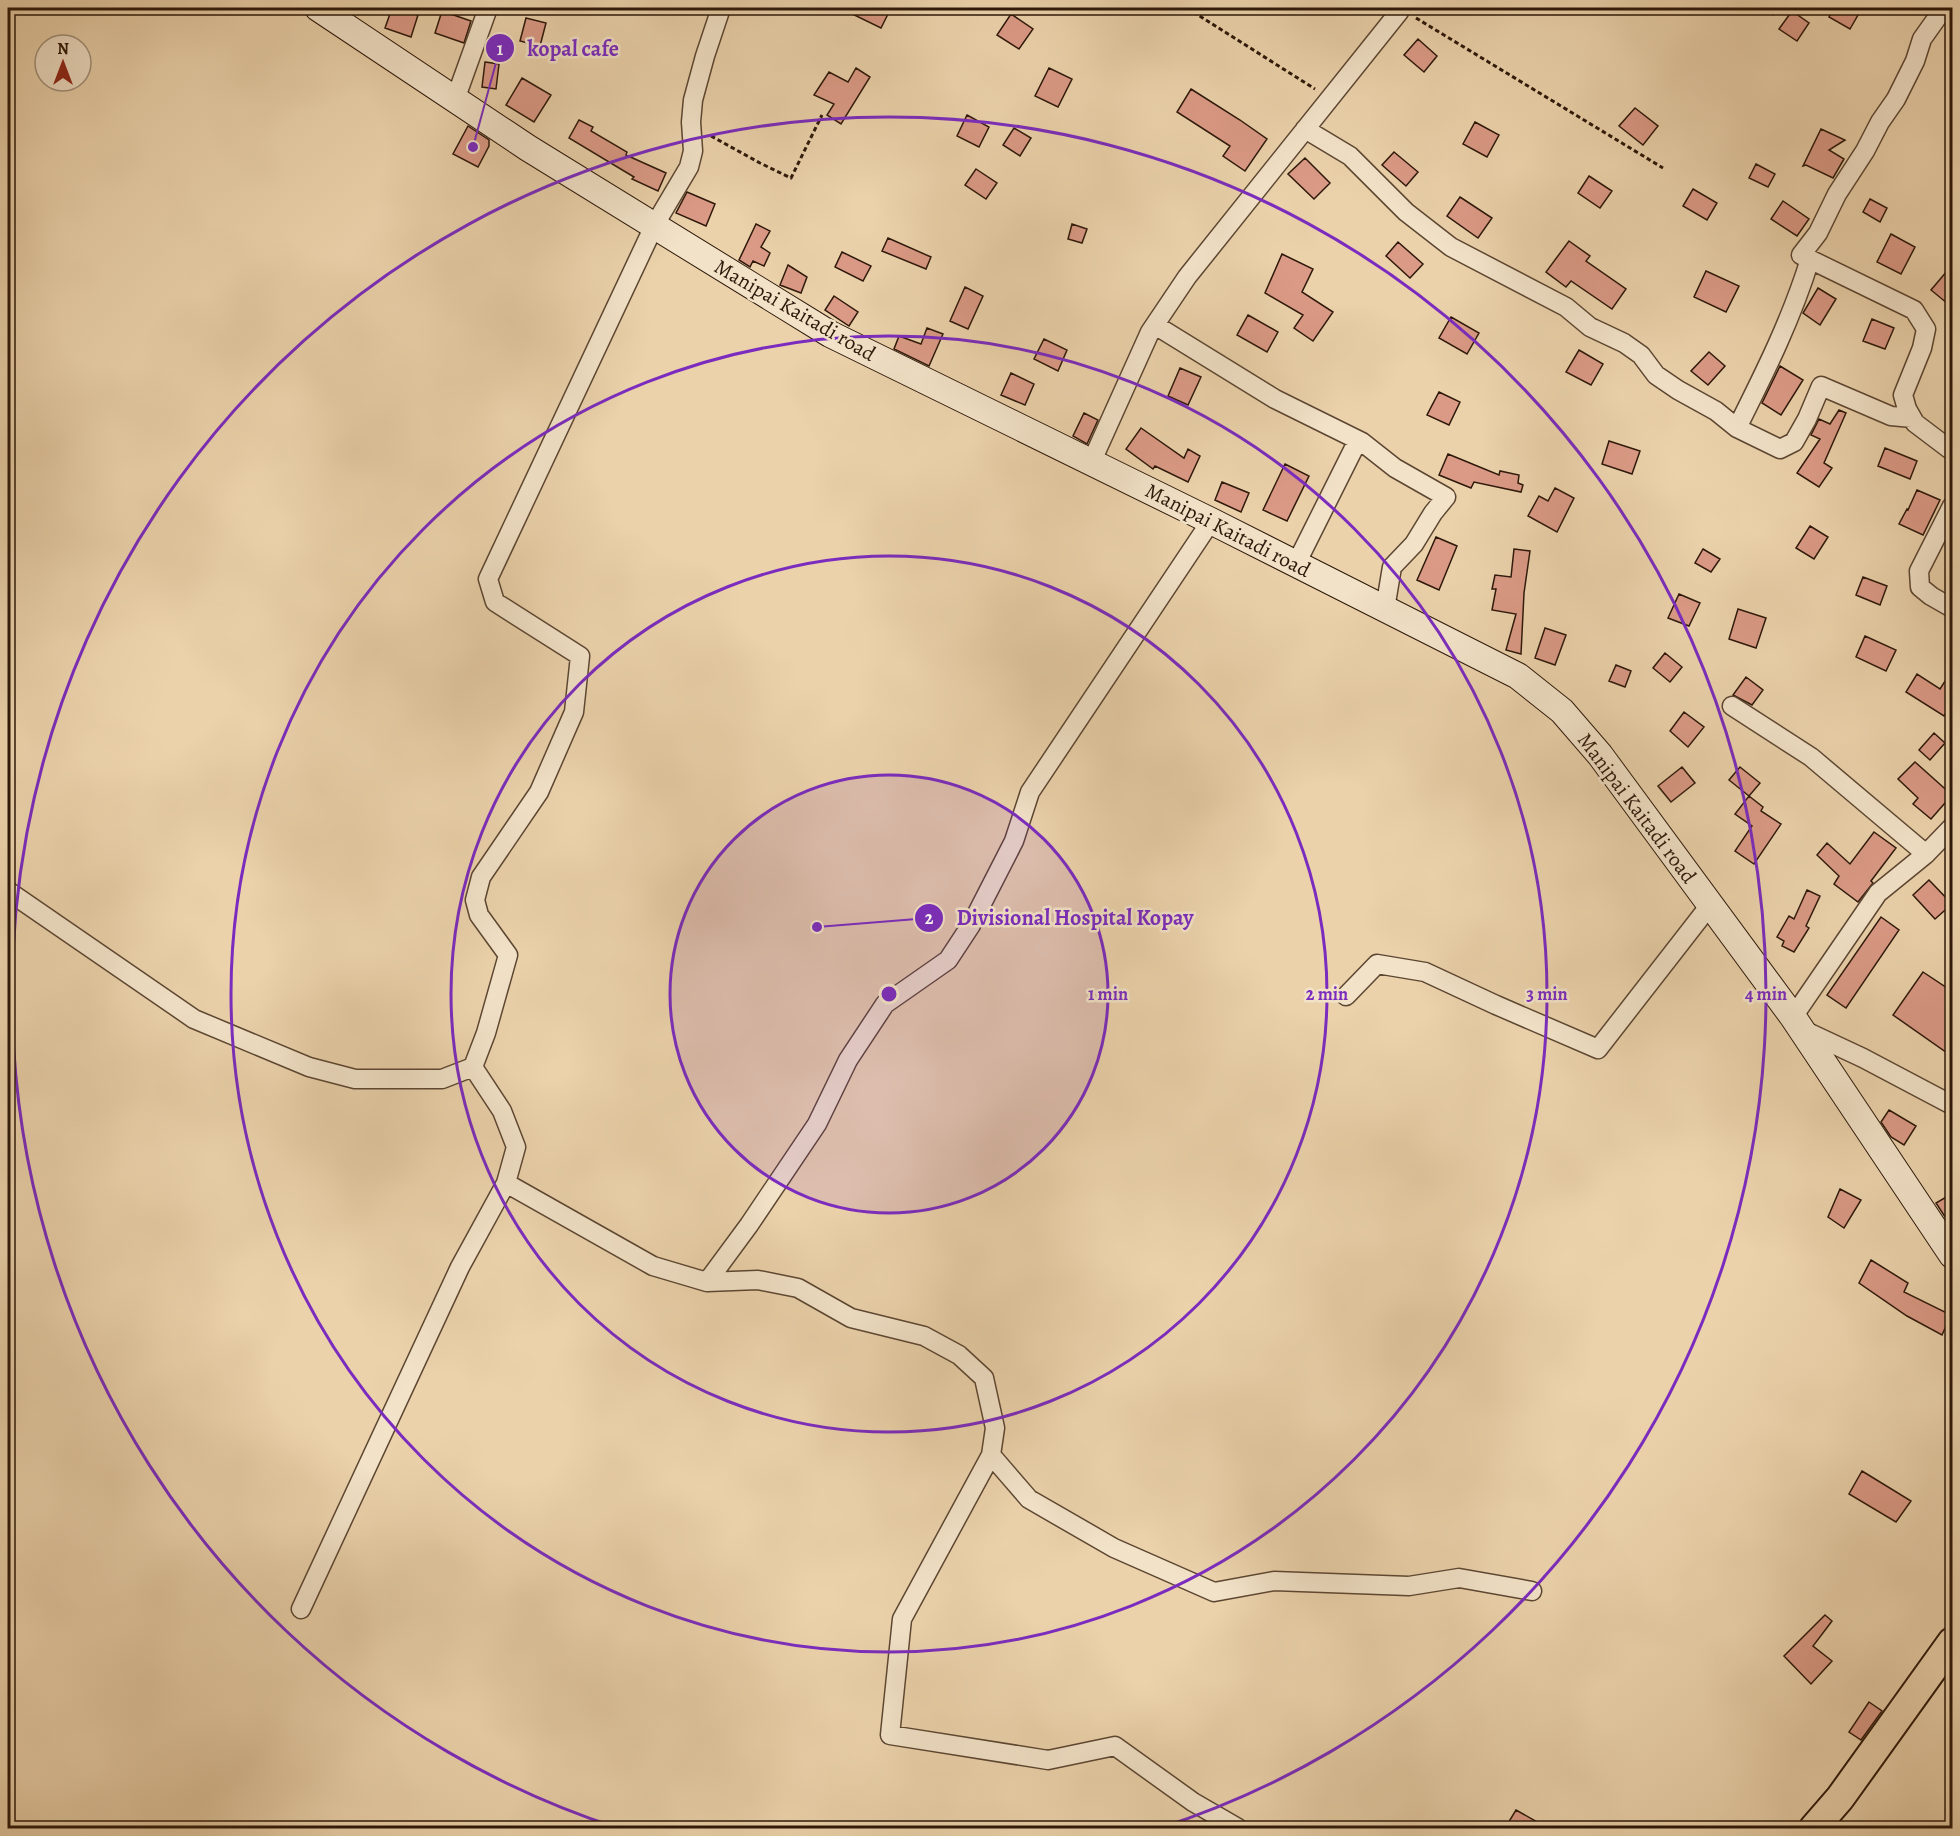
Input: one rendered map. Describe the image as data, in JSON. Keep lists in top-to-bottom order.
{
  "streets": {
    "main road": ["Manipai Kaitadi road"]
  },
  "places": ["kopal cafe", "Divisional Hospital Kopay"],
  "north": "top",
  "rings": [
    "1 min",
    "2 min",
    "3 min",
    "4 min"
  ]
}
